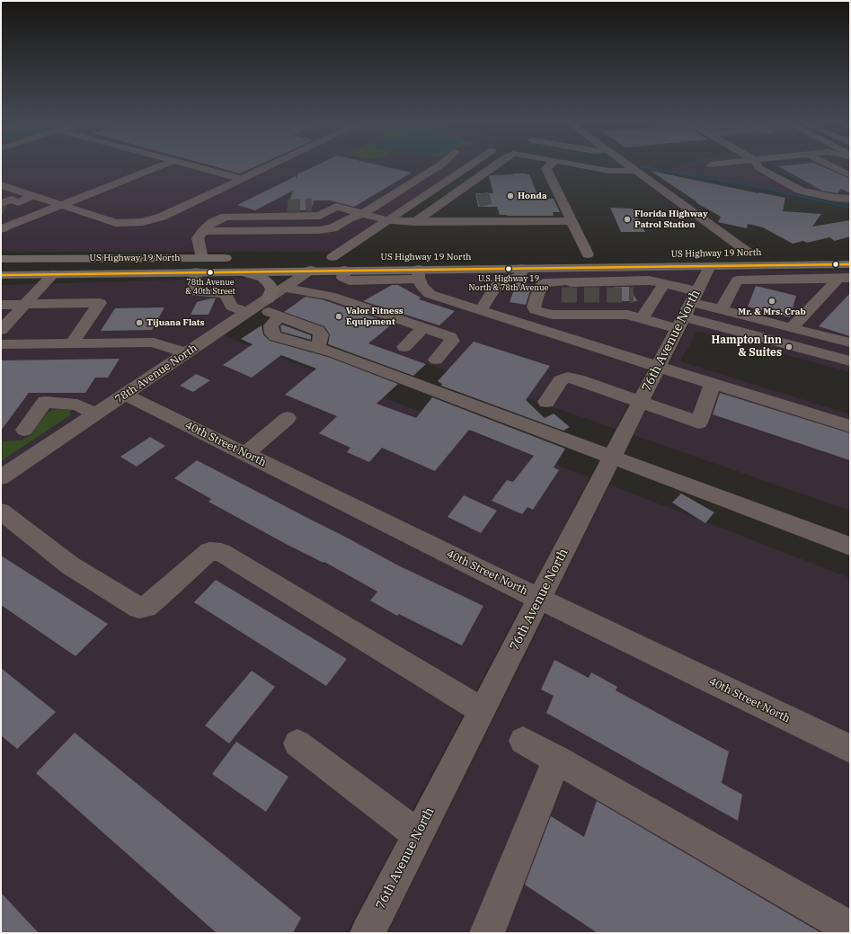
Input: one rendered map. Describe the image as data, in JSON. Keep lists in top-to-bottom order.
{
  "streets": {
    "highway": ["US Highway 19 North"],
    "street": ["76th Avenue North", "78th Avenue North", "40th Street North"]
  },
  "crossings": [
    ["US Highway 19 North", "76th Avenue North"],
    ["US Highway 19 North", "78th Avenue North"],
    ["76th Avenue North", "40th Street North"],
    ["78th Avenue North", "40th Street North"]
  ],
  "places": [
    "Honda",
    "Florida Highway Patrol Station",
    "U.S. Highway 19 North & 78th Avenue",
    "78th Avenue & 40th Street",
    "Mr. & Mrs. Crab",
    "Valor Fitness Equipment",
    "Tijuana Flats",
    "Hampton Inn & Suites"
  ]
}
